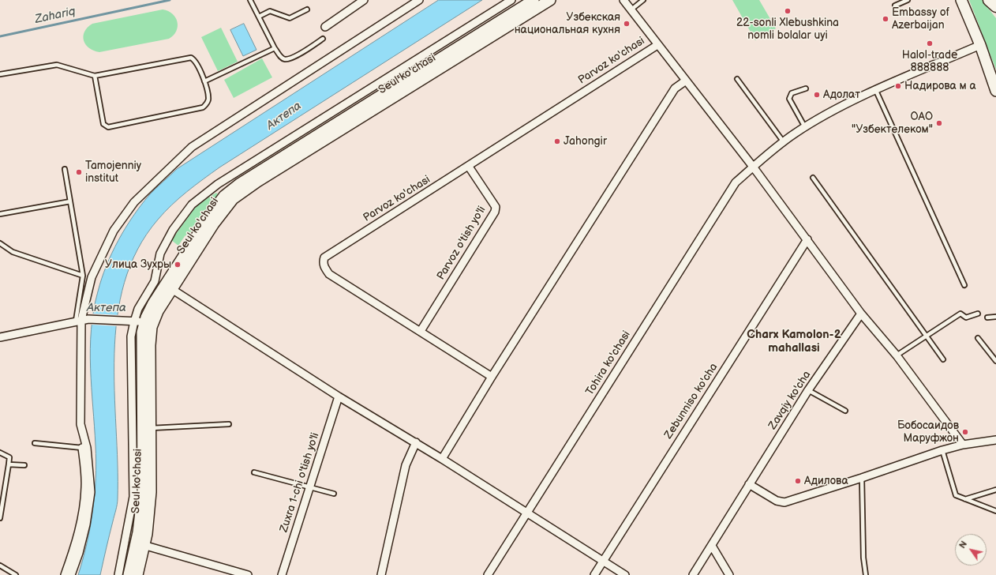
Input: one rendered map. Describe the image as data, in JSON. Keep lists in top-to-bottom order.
{
  "streets": {
    "main road": ["Seul ko'chasi"],
    "street": [
      "Parvoz ko'chasi",
      "Parvoz o'tish yo'li",
      "Tohira ko'chasi",
      "Zavqiy ko'cha",
      "Zebunniso ko'cha",
      "Zuxra 1-chi o'tish yo'li"
    ]
  },
  "crossings": [
    ["Parvoz ko'chasi", "Parvoz o'tish yo'li"]
  ],
  "districts": ["Charx Kamolon-2 mahallasi"],
  "water": ["Zahariq", "Актепа"],
  "places": [
    "22-sonli Xlebushkina nomli bolalar uyi",
    "Embassy of Azerbaijan",
    "Узбекская национальная кухня",
    "Halol-trade 888888",
    "Надирова м а",
    "Адолат",
    "ОАО \"Узбектелеком\"",
    "Jahongir",
    "Tamojenniy institut",
    "Улица Зухры",
    "Бобосаидов Маруфжон",
    "Адилова"
  ],
  "north": "top left"
}
